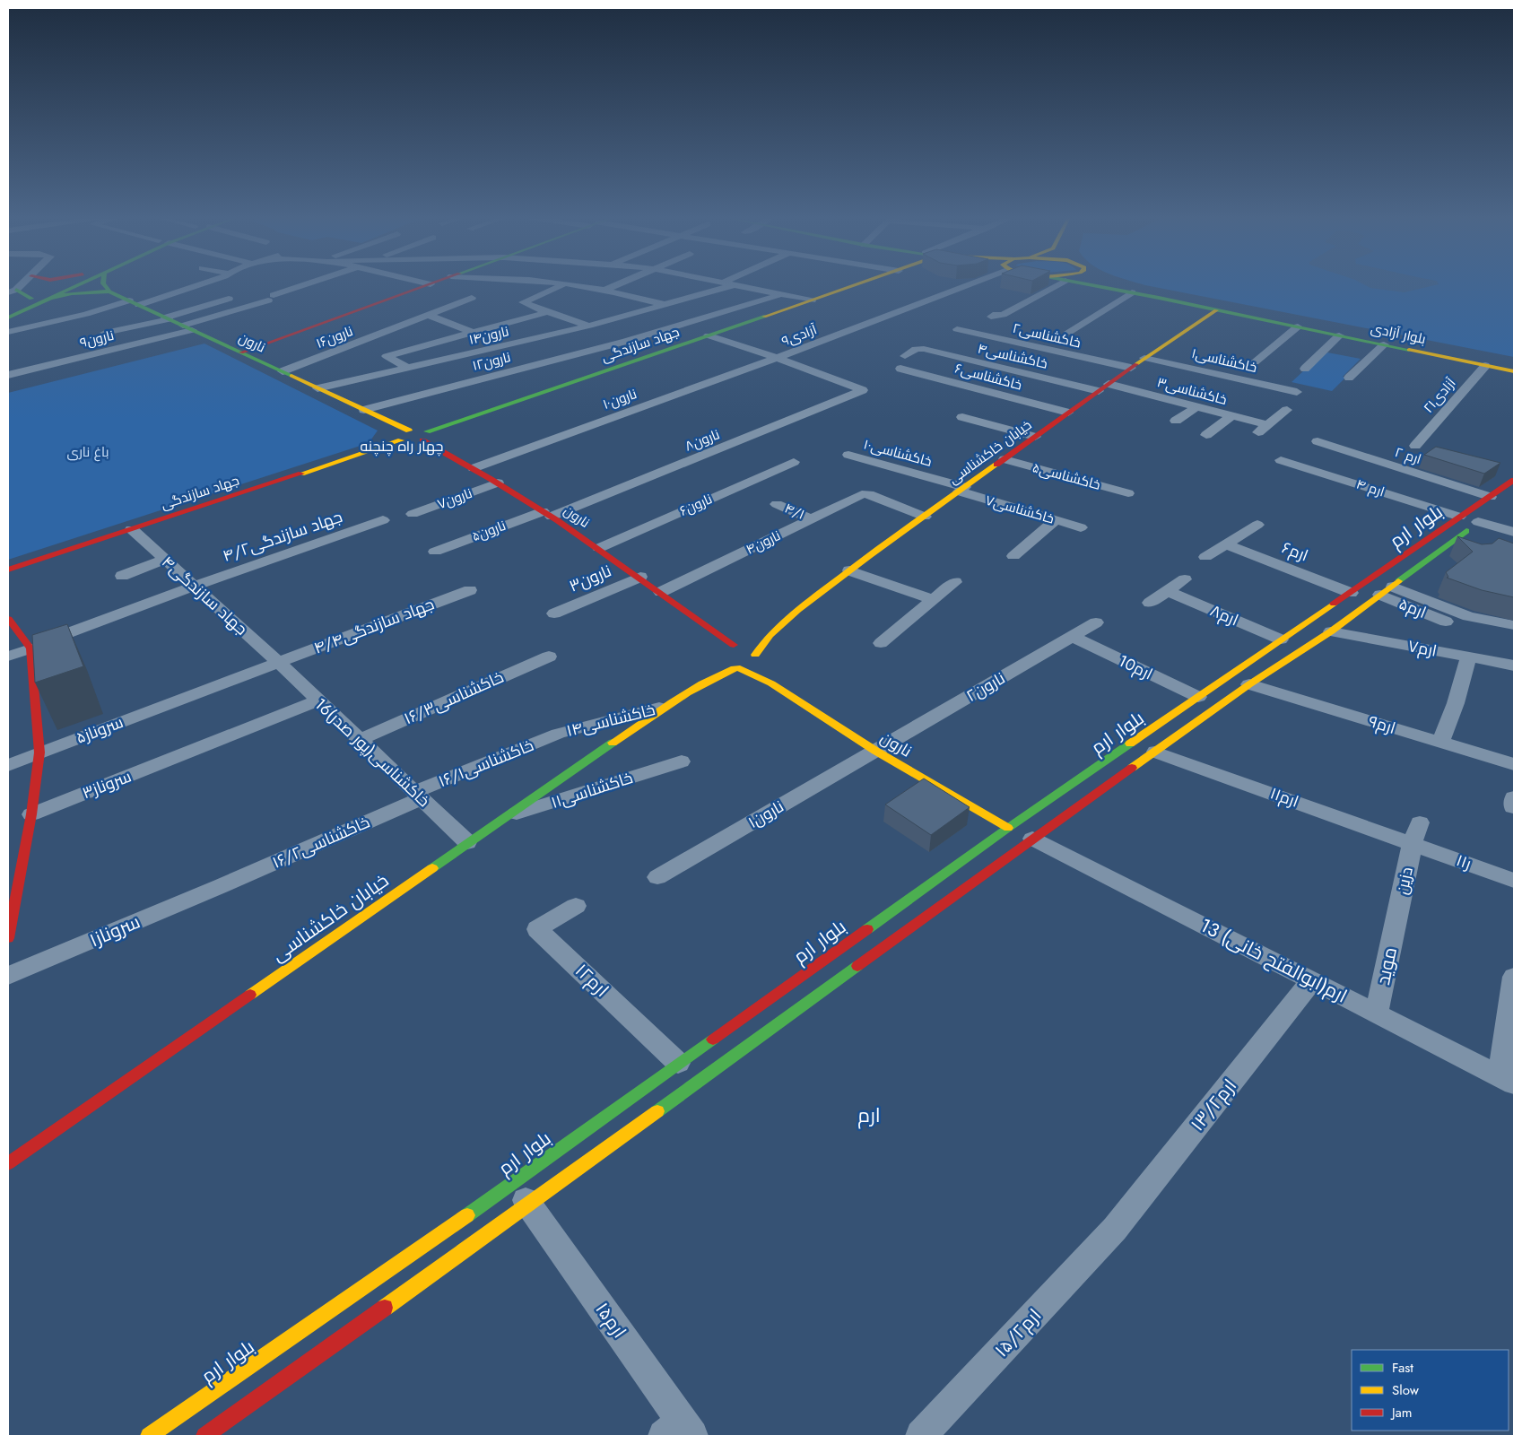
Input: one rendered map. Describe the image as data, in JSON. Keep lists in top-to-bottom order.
{
  "streets": {
    "main road": [
      "بلوار آزادی",
      "نارون",
      "جهاد سازندگی",
      "خیابان خاکشناسی",
      "بلوار ارم"
    ],
    "street": [
      "نارون۱۴",
      "آزادی۹",
      "خاکشناسی۲",
      "نارون۱۶",
      "نارون۹",
      "خاکشناسی۴",
      "خاکشناسی۱",
      "نارون۱۲",
      "خاکشناسی۶",
      "خاکشناسی۳",
      "آزادی۲۱",
      "نارون۱۰",
      "نارون۸",
      "خاکشناسی۱۰",
      "ارم ۲",
      "خاکشناسی۵",
      "ارم ۴",
      "نارون۷",
      "نارون۶",
      "خاکشناسی۷",
      "۴/۱",
      "نارون۵",
      "۴/۲جهاد سازندگی",
      "نارون۴",
      "ارم۶",
      "نارون۳",
      "جهاد سازندگی۴",
      "ارم۵",
      "ارم۸",
      "۴/۴جهاد سازندگی",
      "ارم۷",
      "ارم10",
      "نارون۲",
      "۱۶/۳خاکشناسی",
      "خاکشناسی۱۴",
      "ارم۹",
      "سروناز۵",
      "16خاکشناسی(پور صدر)",
      "۱۶/۱خاکشناسی",
      "سروناز۳",
      "خاکشناسی۱۱",
      "ارم۱۱",
      "نارون۱",
      "۱۶/۲خاکشناسی",
      "۱۱ر",
      "دزین",
      "سروناز۱",
      "13 ارم(ابوالفتح خانی)",
      "موید",
      "ارم۱۲",
      "۱۳/۲ارم",
      "ارم۱۵",
      "۱۵/۲ارم"
    ]
  },
  "crossings": [
    ["بلوار آزادی", "آزادی۲۱"],
    ["بلوار آزادی", "خیابان خاکشناسی"],
    ["نارون۱۴", "نارون"],
    ["آزادی۹", "نارون۱۰"],
    ["آزادی۹", "نارون۸"],
    ["خاکشناسی۲", "خیابان خاکشناسی"],
    ["نارون۱۶", "نارون"],
    ["نارون۹", "نارون"],
    ["نارون", "جهاد سازندگی"],
    ["نارون", "نارون۱۲"],
    ["نارون", "نارون۱۰"],
    ["نارون", "نارون۸"],
    ["نارون", "خیابان خاکشناسی"],
    ["نارون", "نارون۷"],
    ["نارون", "نارون۶"],
    ["نارون", "بلوار ارم"],
    ["نارون", "نارون۵"],
    ["نارون", "نارون۴"],
    ["نارون", "نارون۳"],
    ["نارون", "نارون۲"],
    ["نارون", "نارون۱"],
    ["جهاد سازندگی", "جهاد سازندگی۴"],
    ["خاکشناسی۴", "خاکشناسی۳"],
    ["خاکشناسی۴", "خیابان خاکشناسی"],
    ["خاکشناسی۱", "خیابان خاکشناسی"],
    ["خاکشناسی۶", "خیابان خاکشناسی"],
    ["خاکشناسی۳", "خیابان خاکشناسی"],
    ["نارون۱۰", "نارون۸"],
    ["نارون۸", "نارون۵"],
    ["خیابان خاکشناسی", "خاکشناسی۱۰"],
    ["خیابان خاکشناسی", "خاکشناسی۵"],
    ["خیابان خاکشناسی", "خاکشناسی۷"],
    ["خیابان خاکشناسی", "نارون۴"],
    ["خیابان خاکشناسی", "خاکشناسی۱۴"],
    ["خیابان خاکشناسی", "16خاکشناسی(پور صدر)"],
    ["خیابان خاکشناسی", "خاکشناسی۱۱"],
    ["خاکشناسی۱۰", "خاکشناسی۷"],
    ["ارم ۲", "بلوار ارم"],
    ["ارم ۴", "بلوار ارم"],
    ["۴/۱", "نارون۴"],
    ["بلوار ارم", "ارم۶"],
    ["بلوار ارم", "ارم۵"],
    ["بلوار ارم", "ارم۸"],
    ["بلوار ارم", "ارم۷"],
    ["بلوار ارم", "ارم10"],
    ["بلوار ارم", "ارم۹"],
    ["بلوار ارم", "ارم۱۱"],
    ["بلوار ارم", "13 ارم(ابوالفتح خانی)"],
    ["بلوار ارم", "ارم۱۲"],
    ["بلوار ارم", "ارم۱۵"],
    ["۴/۲جهاد سازندگی", "جهاد سازندگی۴"],
    ["جهاد سازندگی۴", "۴/۴جهاد سازندگی"],
    ["جهاد سازندگی۴", "16خاکشناسی(پور صدر)"],
    ["۴/۴جهاد سازندگی", "سروناز۵"],
    ["۴/۴جهاد سازندگی", "16خاکشناسی(پور صدر)"],
    ["ارم10", "نارون۲"],
    ["نارون۲", "نارون۱"],
    ["۱۶/۳خاکشناسی", "16خاکشناسی(پور صدر)"],
    ["خاکشناسی۱۴", "۱۶/۱خاکشناسی"],
    ["16خاکشناسی(پور صدر)", "۱۶/۱خاکشناسی"],
    ["16خاکشناسی(پور صدر)", "سروناز۳"],
    ["16خاکشناسی(پور صدر)", "۱۶/۲خاکشناسی"],
    ["۱۶/۱خاکشناسی", "۱۶/۲خاکشناسی"],
    ["ارم۱۱", "۱۱ر"],
    ["ارم۱۱", "دزین"],
    ["۱۶/۲خاکشناسی", "سروناز۱"],
    ["۱۱ر", "دزین"],
    ["دزین", "موید"],
    ["13 ارم(ابوالفتح خانی)", "موید"],
    ["13 ارم(ابوالفتح خانی)", "۱۳/۲ارم"],
    ["۱۳/۲ارم", "۱۵/۲ارم"]
  ],
  "districts": ["چهار راه چنچنه", "ارم"],
  "parks": ["باغ ناری"],
  "legend": ["Fast", "Slow", "Jam"]
}
